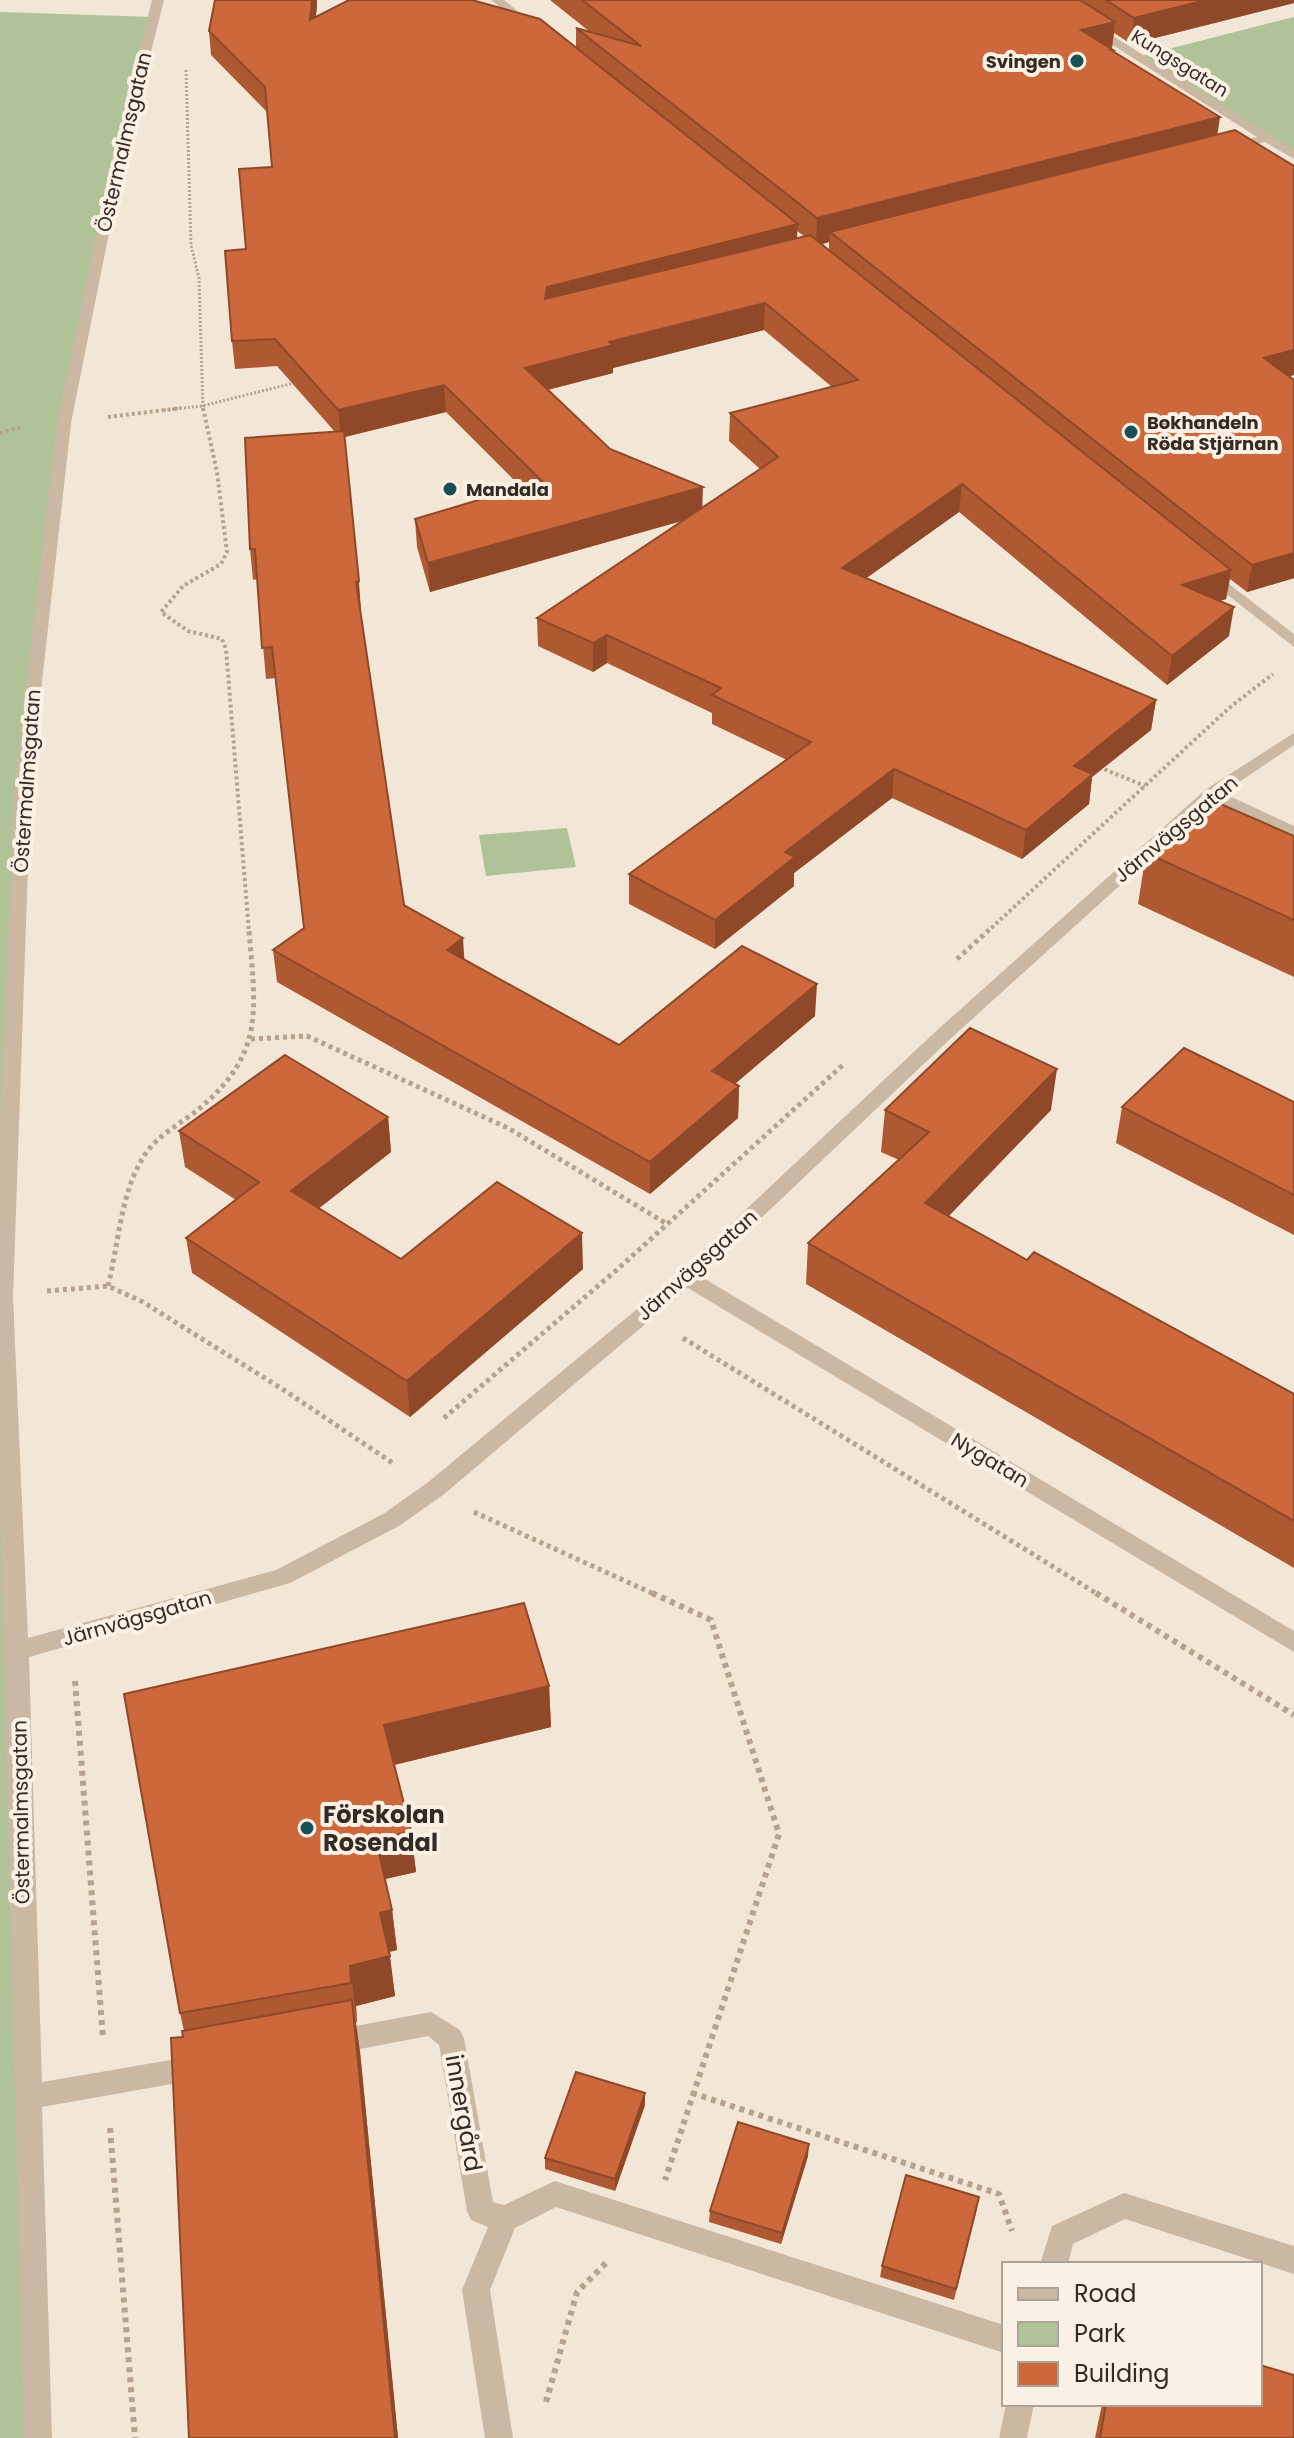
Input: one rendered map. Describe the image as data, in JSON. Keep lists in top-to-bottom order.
{
  "streets": {
    "street": [
      "Kungsgatan",
      "Östermalmsgatan",
      "Järnvägsgatan",
      "Nygatan",
      "innergård"
    ]
  },
  "crossings": [
    ["Östermalmsgatan", "Järnvägsgatan"],
    ["Järnvägsgatan", "Nygatan"]
  ],
  "places": [
    "Svingen",
    "Bokhandeln Röda Stjärnan",
    "Mandala",
    "Förskolan Rosendal"
  ],
  "legend": ["Road", "Park", "Building"]
}
